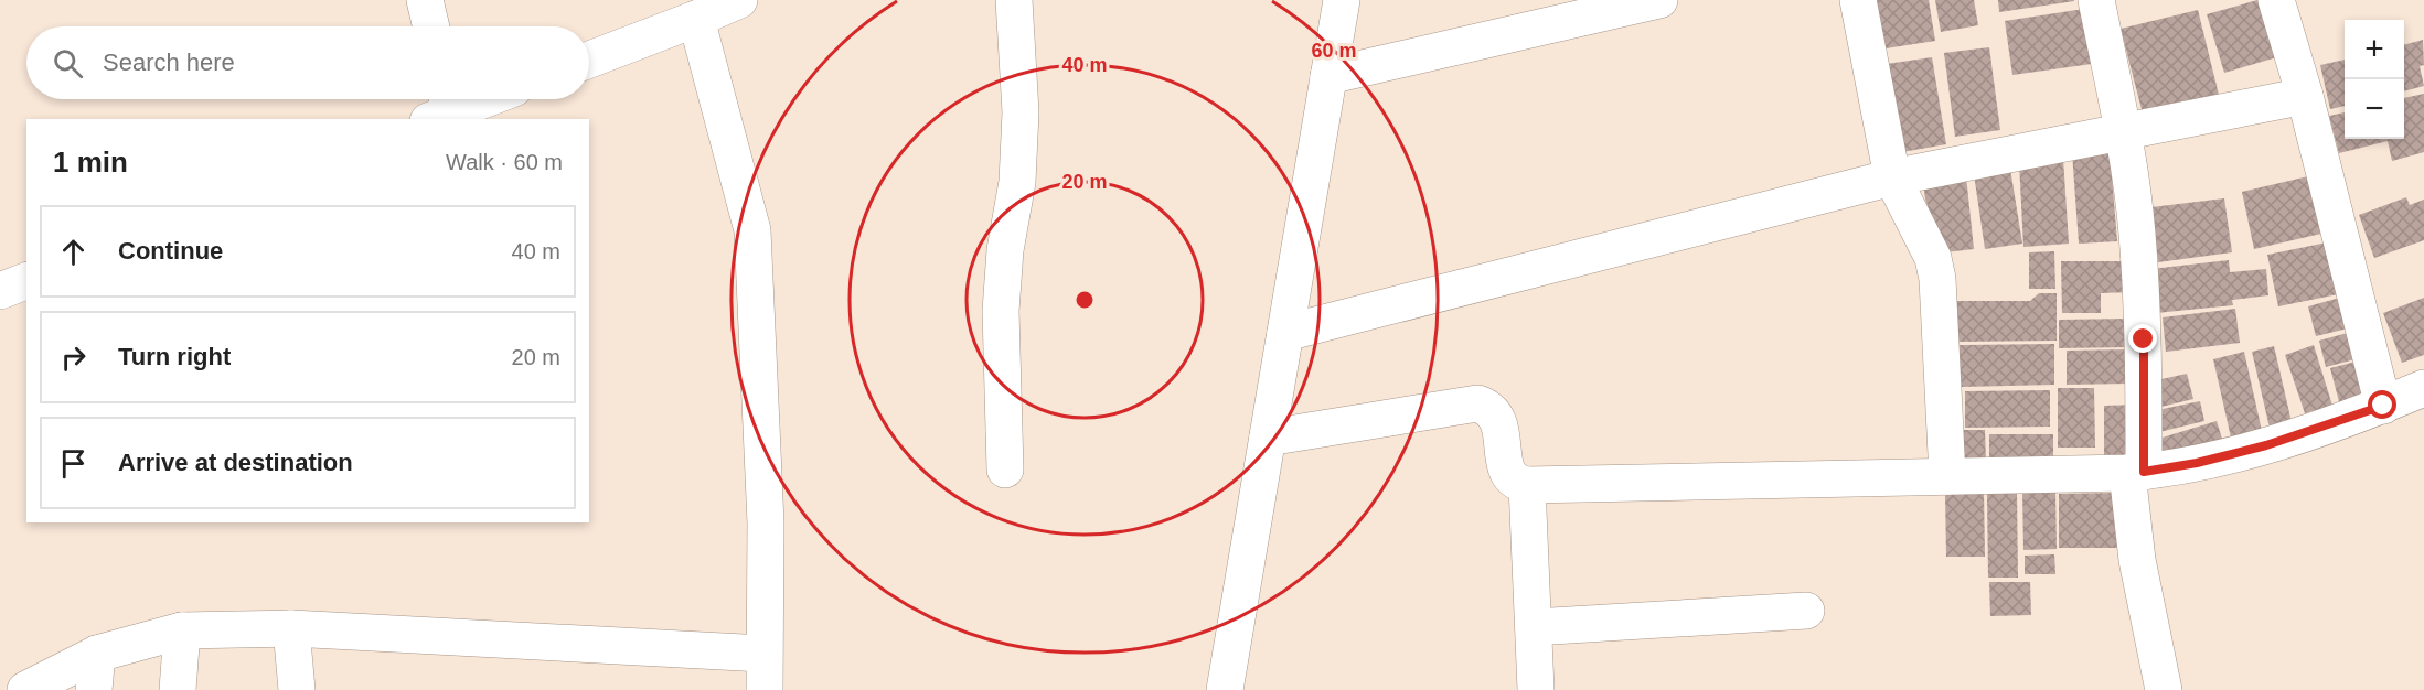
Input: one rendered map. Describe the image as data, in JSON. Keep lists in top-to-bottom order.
{
  "page": {
    "map_buttons": ["+", "−"],
    "search": "Search here",
    "heading": ["1 min", "Walk · 60 m"],
    "list": [
      ["Continue", "40 m"],
      ["Turn right", "20 m"],
      "Arrive at destination"
    ]
  },
  "rings": ["60 m", "40 m", "20 m"]
}
